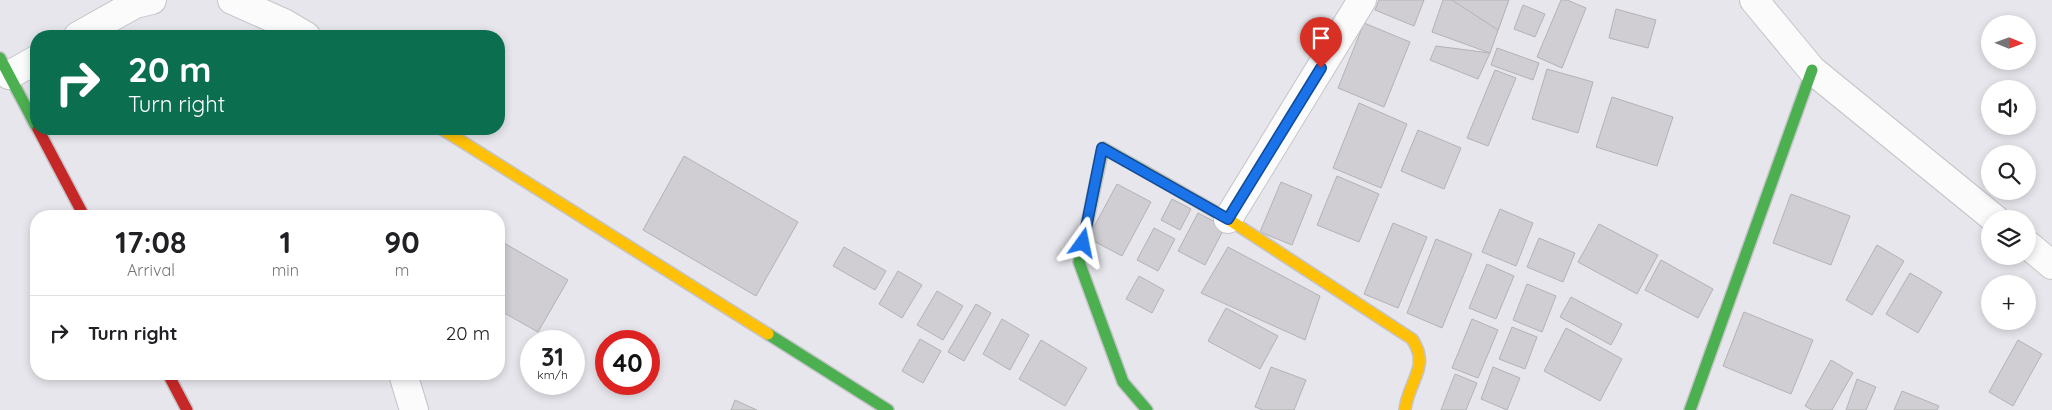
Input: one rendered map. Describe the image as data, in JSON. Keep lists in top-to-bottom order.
{
  "north": "right",
  "page": {
    "map_buttons": "+",
    "turn": ["20 m", "Turn right"],
    "eta": [
      "17:08",
      "Arrival",
      "1",
      "min",
      "90",
      "m"
    ],
    "list": [
      {
        "name": "Turn right",
        "value": "20 m"
      }
    ],
    "speed": "31 km/h",
    "limit": "40"
  }
}
